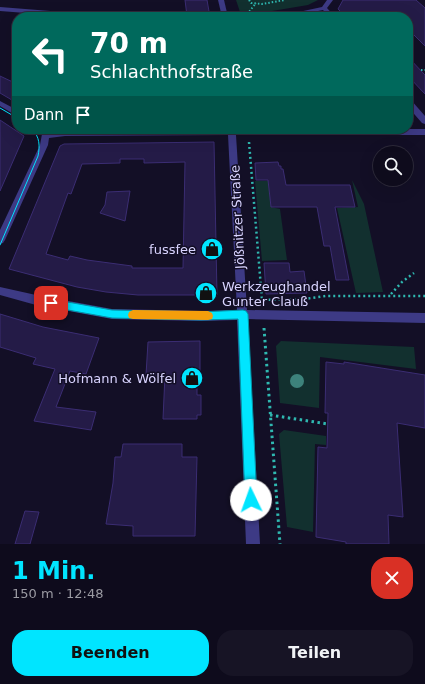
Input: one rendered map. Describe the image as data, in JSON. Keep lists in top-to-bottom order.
{
  "streets": {
    "street": ["Jößnitzer Straße"]
  },
  "places": {
    "shop": ["fussfee", "Werkzeughandel Gunter Clauß", "Hofmann & Wölfel"]
  },
  "page": {
    "turn": ["70 m", "Schlachthofstraße"],
    "then": "Dann",
    "heading": ["1 Min.", "150 m · 12:48"],
    "buttons": ["Beenden", "Teilen"]
  }
}
